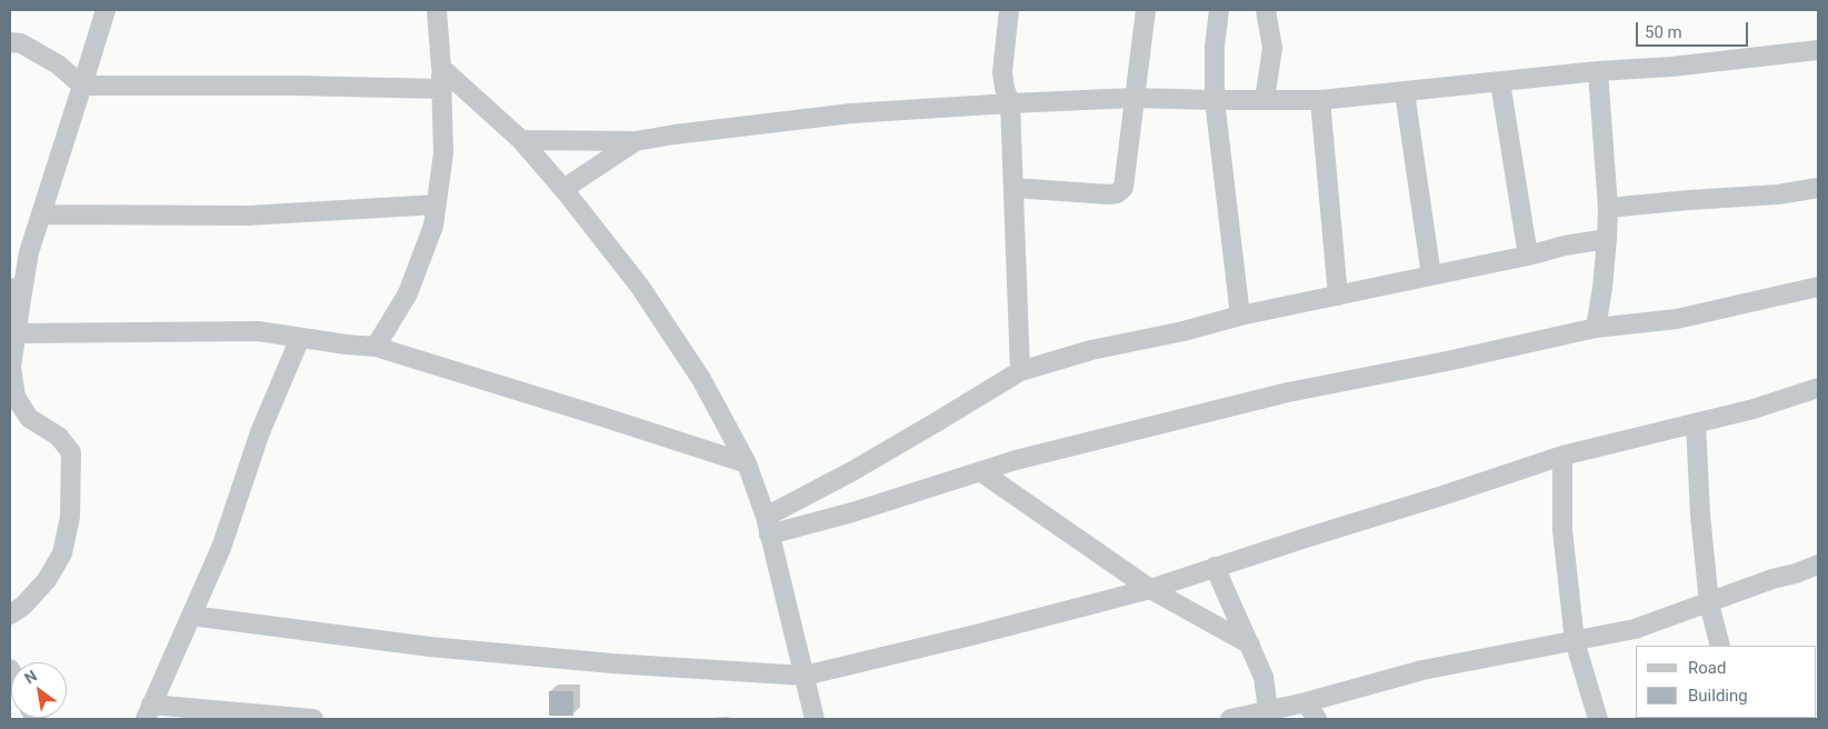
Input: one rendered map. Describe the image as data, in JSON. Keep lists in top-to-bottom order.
{
  "legend": ["Road", "Building"],
  "scale_bar": "50 m",
  "north": "top left"
}
